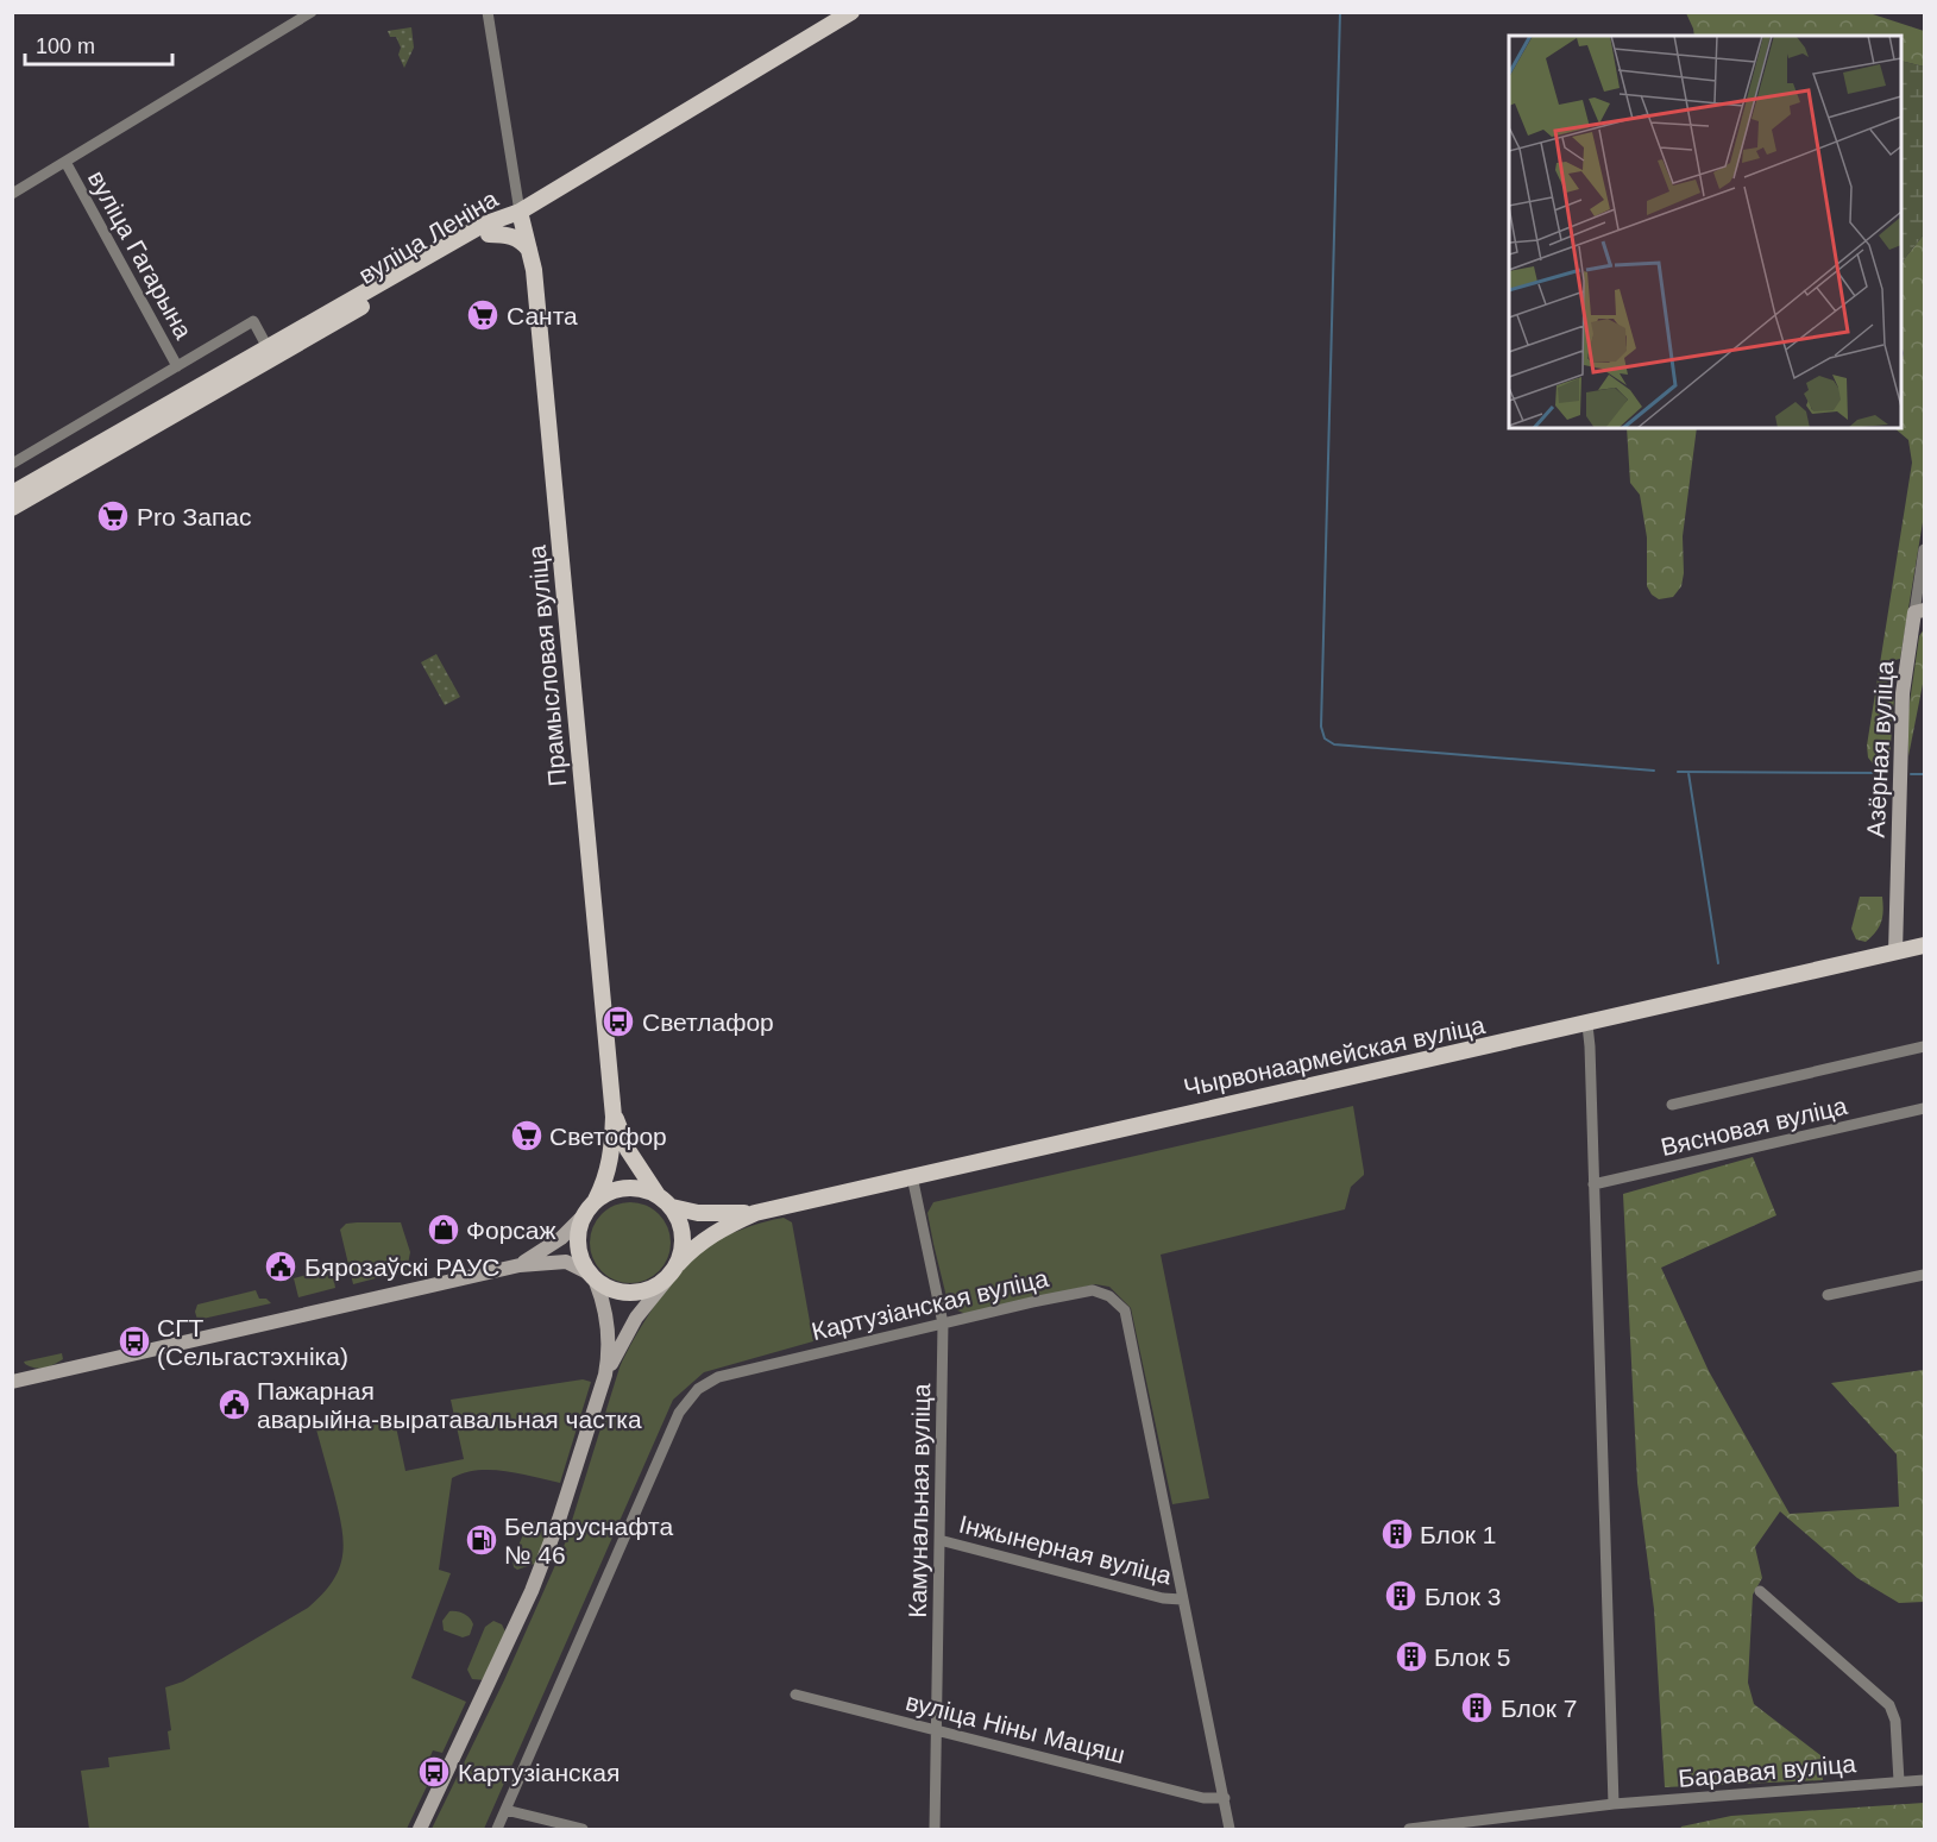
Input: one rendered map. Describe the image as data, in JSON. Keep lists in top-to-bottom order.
{
  "streets": {
    "main road": ["вуліца Леніна", "Прамысловая вуліца", "Чырвонаармейская вуліца"],
    "street": [
      "вуліца Гагарына",
      "Азёрная вуліца",
      "Вясновая вуліца",
      "Картузіанская вуліца",
      "Камунальная вуліца",
      "Інжынерная вуліца",
      "вуліца Ніны Мацяш",
      "Баравая вуліца"
    ]
  },
  "crossings": [
    ["вуліца Леніна", "Прамысловая вуліца"],
    ["Прамысловая вуліца", "Чырвонаармейская вуліца"],
    ["Азёрная вуліца", "Чырвонаармейская вуліца"],
    ["Чырвонаармейская вуліца", "Камунальная вуліца"],
    ["Картузіанская вуліца", "Камунальная вуліца"],
    ["Картузіанская вуліца", "Інжынерная вуліца"],
    ["Картузіанская вуліца", "вуліца Ніны Мацяш"],
    ["Камунальная вуліца", "Інжынерная вуліца"],
    ["Камунальная вуліца", "вуліца Ніны Мацяш"]
  ],
  "places": {
    "supermarket": ["Санта", "Pro Запас", "Светофор"],
    "bus stop": ["Светлафор", "СГТ (Сельгастэхніка)", "Картузіанская"],
    "shop": ["Форсаж"],
    "public building": ["Бярозаўскі РАУС", "Пажарная аварыйна-выратавальная частка"],
    "building": [
      "Блок 1",
      "Блок 3",
      "Блок 5",
      "Блок 7"
    ],
    "fuel station": ["Беларуснафта № 46"]
  },
  "scale_bar": "100 m"
}
